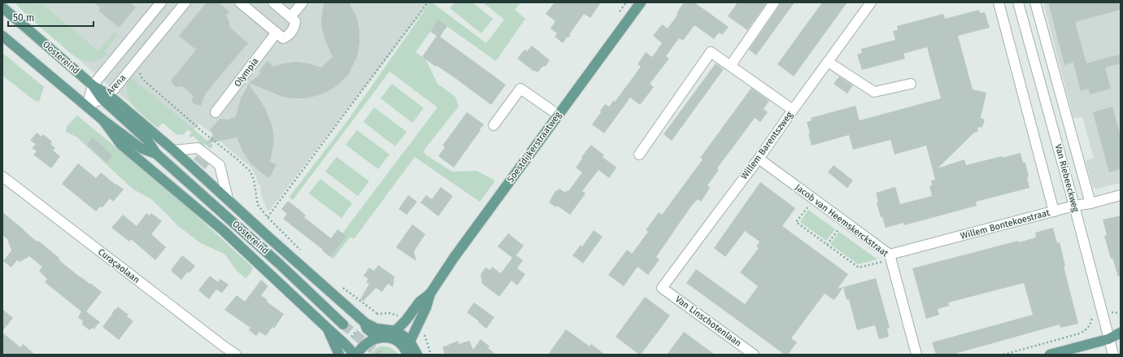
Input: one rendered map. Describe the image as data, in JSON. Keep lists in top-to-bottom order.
{
  "streets": {
    "main road": ["Oostereind", "Soestdijkerstraatweg"],
    "street": [
      "Olympia",
      "Arena",
      "Willem Barentszweg",
      "Van Riebeeckweg",
      "Jacob van Heemskerckstraat",
      "Willem Bontekoestraat",
      "Curaçaolaan",
      "Van Linschotenlaan"
    ]
  },
  "crossings": [
    ["Oostereind", "Arena"],
    ["Willem Barentszweg", "Jacob van Heemskerckstraat"],
    ["Willem Barentszweg", "Van Linschotenlaan"],
    ["Van Riebeeckweg", "Willem Bontekoestraat"],
    ["Jacob van Heemskerckstraat", "Willem Bontekoestraat"]
  ],
  "scale_bar": "50 m"
}
